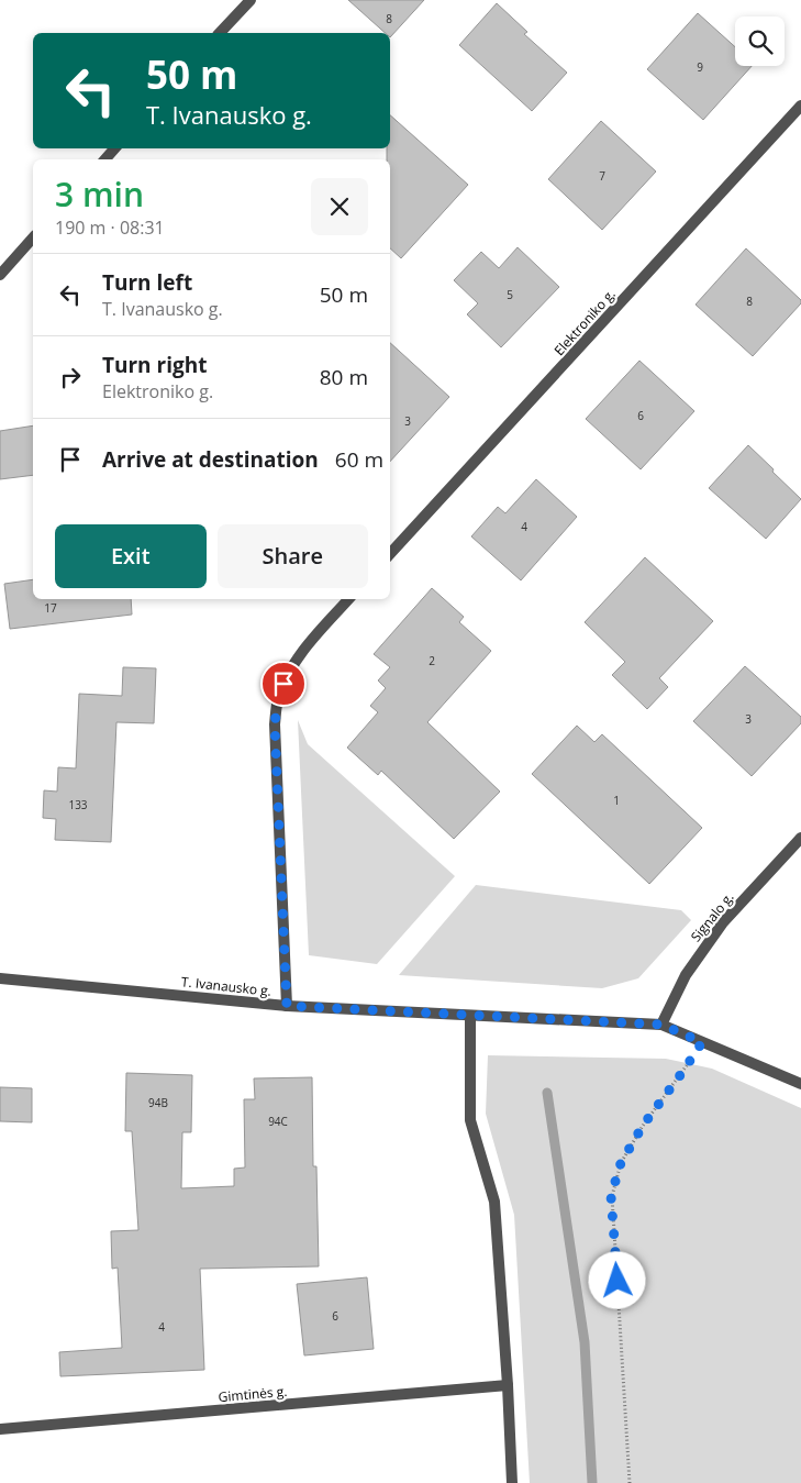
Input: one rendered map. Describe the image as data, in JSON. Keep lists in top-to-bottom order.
{
  "streets": {
    "street": [
      "Elektroniko g.",
      "Signalo g.",
      "T. Ivanausko g.",
      "Gimtinės g."
    ]
  },
  "crossings": [
    ["Signalo g.", "T. Ivanausko g."]
  ],
  "house_numbers": [
    "8",
    "9",
    "7",
    "5",
    "8",
    "6",
    "3",
    "4",
    "17",
    "2",
    "3",
    "1",
    "133",
    "94B",
    "94C",
    "6",
    "4"
  ],
  "page": {
    "turn": ["50 m", "T. Ivanausko g."],
    "heading": ["3 min", "190 m · 08:31"],
    "list": [
      {
        "name": "Turn left",
        "note": "T. Ivanausko g.",
        "value": "50 m"
      },
      {
        "name": "Turn right",
        "note": "Elektroniko g.",
        "value": "80 m"
      },
      {
        "name": "Arrive at destination",
        "value": "60 m"
      }
    ],
    "buttons": ["Exit", "Share"]
  }
}
